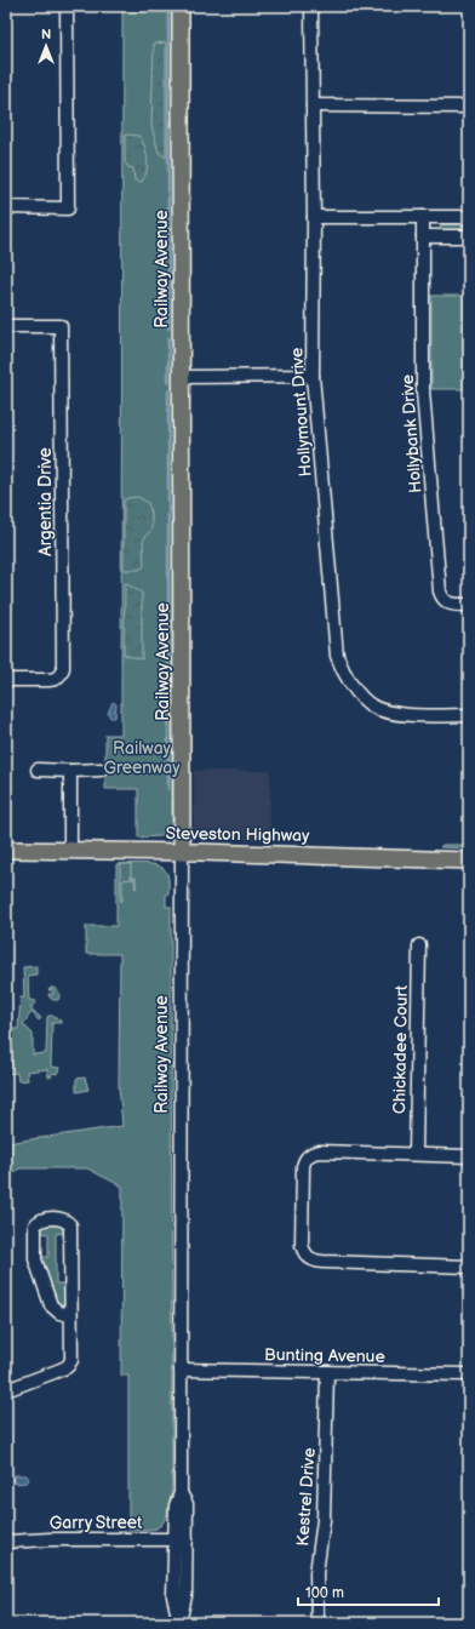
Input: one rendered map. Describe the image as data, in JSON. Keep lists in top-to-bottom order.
{
  "streets": {
    "main road": ["Railway Avenue", "Steveston Highway"],
    "street": [
      "Hollymount Drive",
      "Hollybank Drive",
      "Argentia Drive",
      "Chickadee Court",
      "Bunting Avenue",
      "Kestrel Drive",
      "Garry Street"
    ]
  },
  "crossings": [
    ["Railway Avenue", "Steveston Highway"],
    ["Railway Avenue", "Bunting Avenue"],
    ["Railway Avenue", "Garry Street"],
    ["Bunting Avenue", "Kestrel Drive"]
  ],
  "parks": ["Railway Greenway"],
  "scale_bar": "100 m",
  "north": "top"
}
